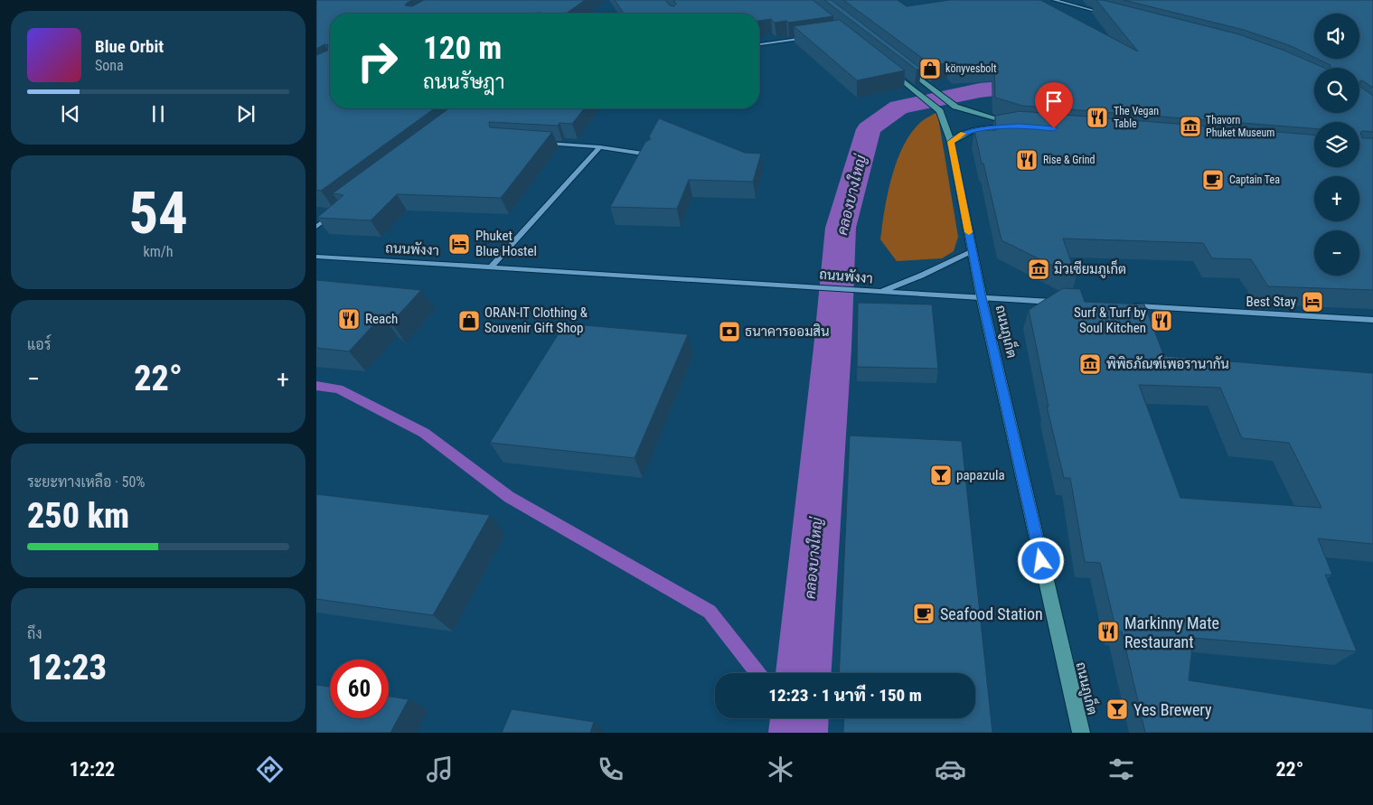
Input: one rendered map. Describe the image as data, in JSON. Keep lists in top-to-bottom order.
{
  "streets": {
    "main road": ["ถนนภูเก็ต"],
    "street": ["ถนนพังงา"]
  },
  "crossings": [
    ["ถนนพังงา", "ถนนภูเก็ต"]
  ],
  "water": ["คลองบางใหญ่"],
  "places": {
    "shop": ["könyvesbolt", "ORAN-IT Clothing & Souvenir Gift Shop"],
    "restaurant": [
      "The Vegan Table",
      "Rise & Grind",
      "Reach",
      "Surf & Turf by Soul Kitchen",
      "Markinny Mate Restaurant"
    ],
    "museum": ["Thavorn Phuket Museum", "มิวเซียมภูเก็ต", "พิพิธภัณฑ์เพอรานากัน"],
    "cafe": ["Captain Tea", "Seafood Station"],
    "hotel": ["Phuket Blue Hostel", "Best Stay"],
    "bank": ["ธนาคารออมสิน"],
    "bar": ["papazula", "Yes Brewery"]
  },
  "page": {
    "map_buttons": ["+", "−"],
    "turn": ["120 m", "ถนนรัษฎา"],
    "song": ["Blue Orbit", "Sona"],
    "tile": [
      ["54", "km/h"],
      "แอร์",
      ["ระยะทางเหลือ · 50%", "250 km"],
      ["ถึง", "12:23"]
    ],
    "heat": ["−", "22°", "+"],
    "limit": "60",
    "trip": "12:23 · 1 นาที · 150 m",
    "tabs": ["12:22", "22°"]
  }
}
